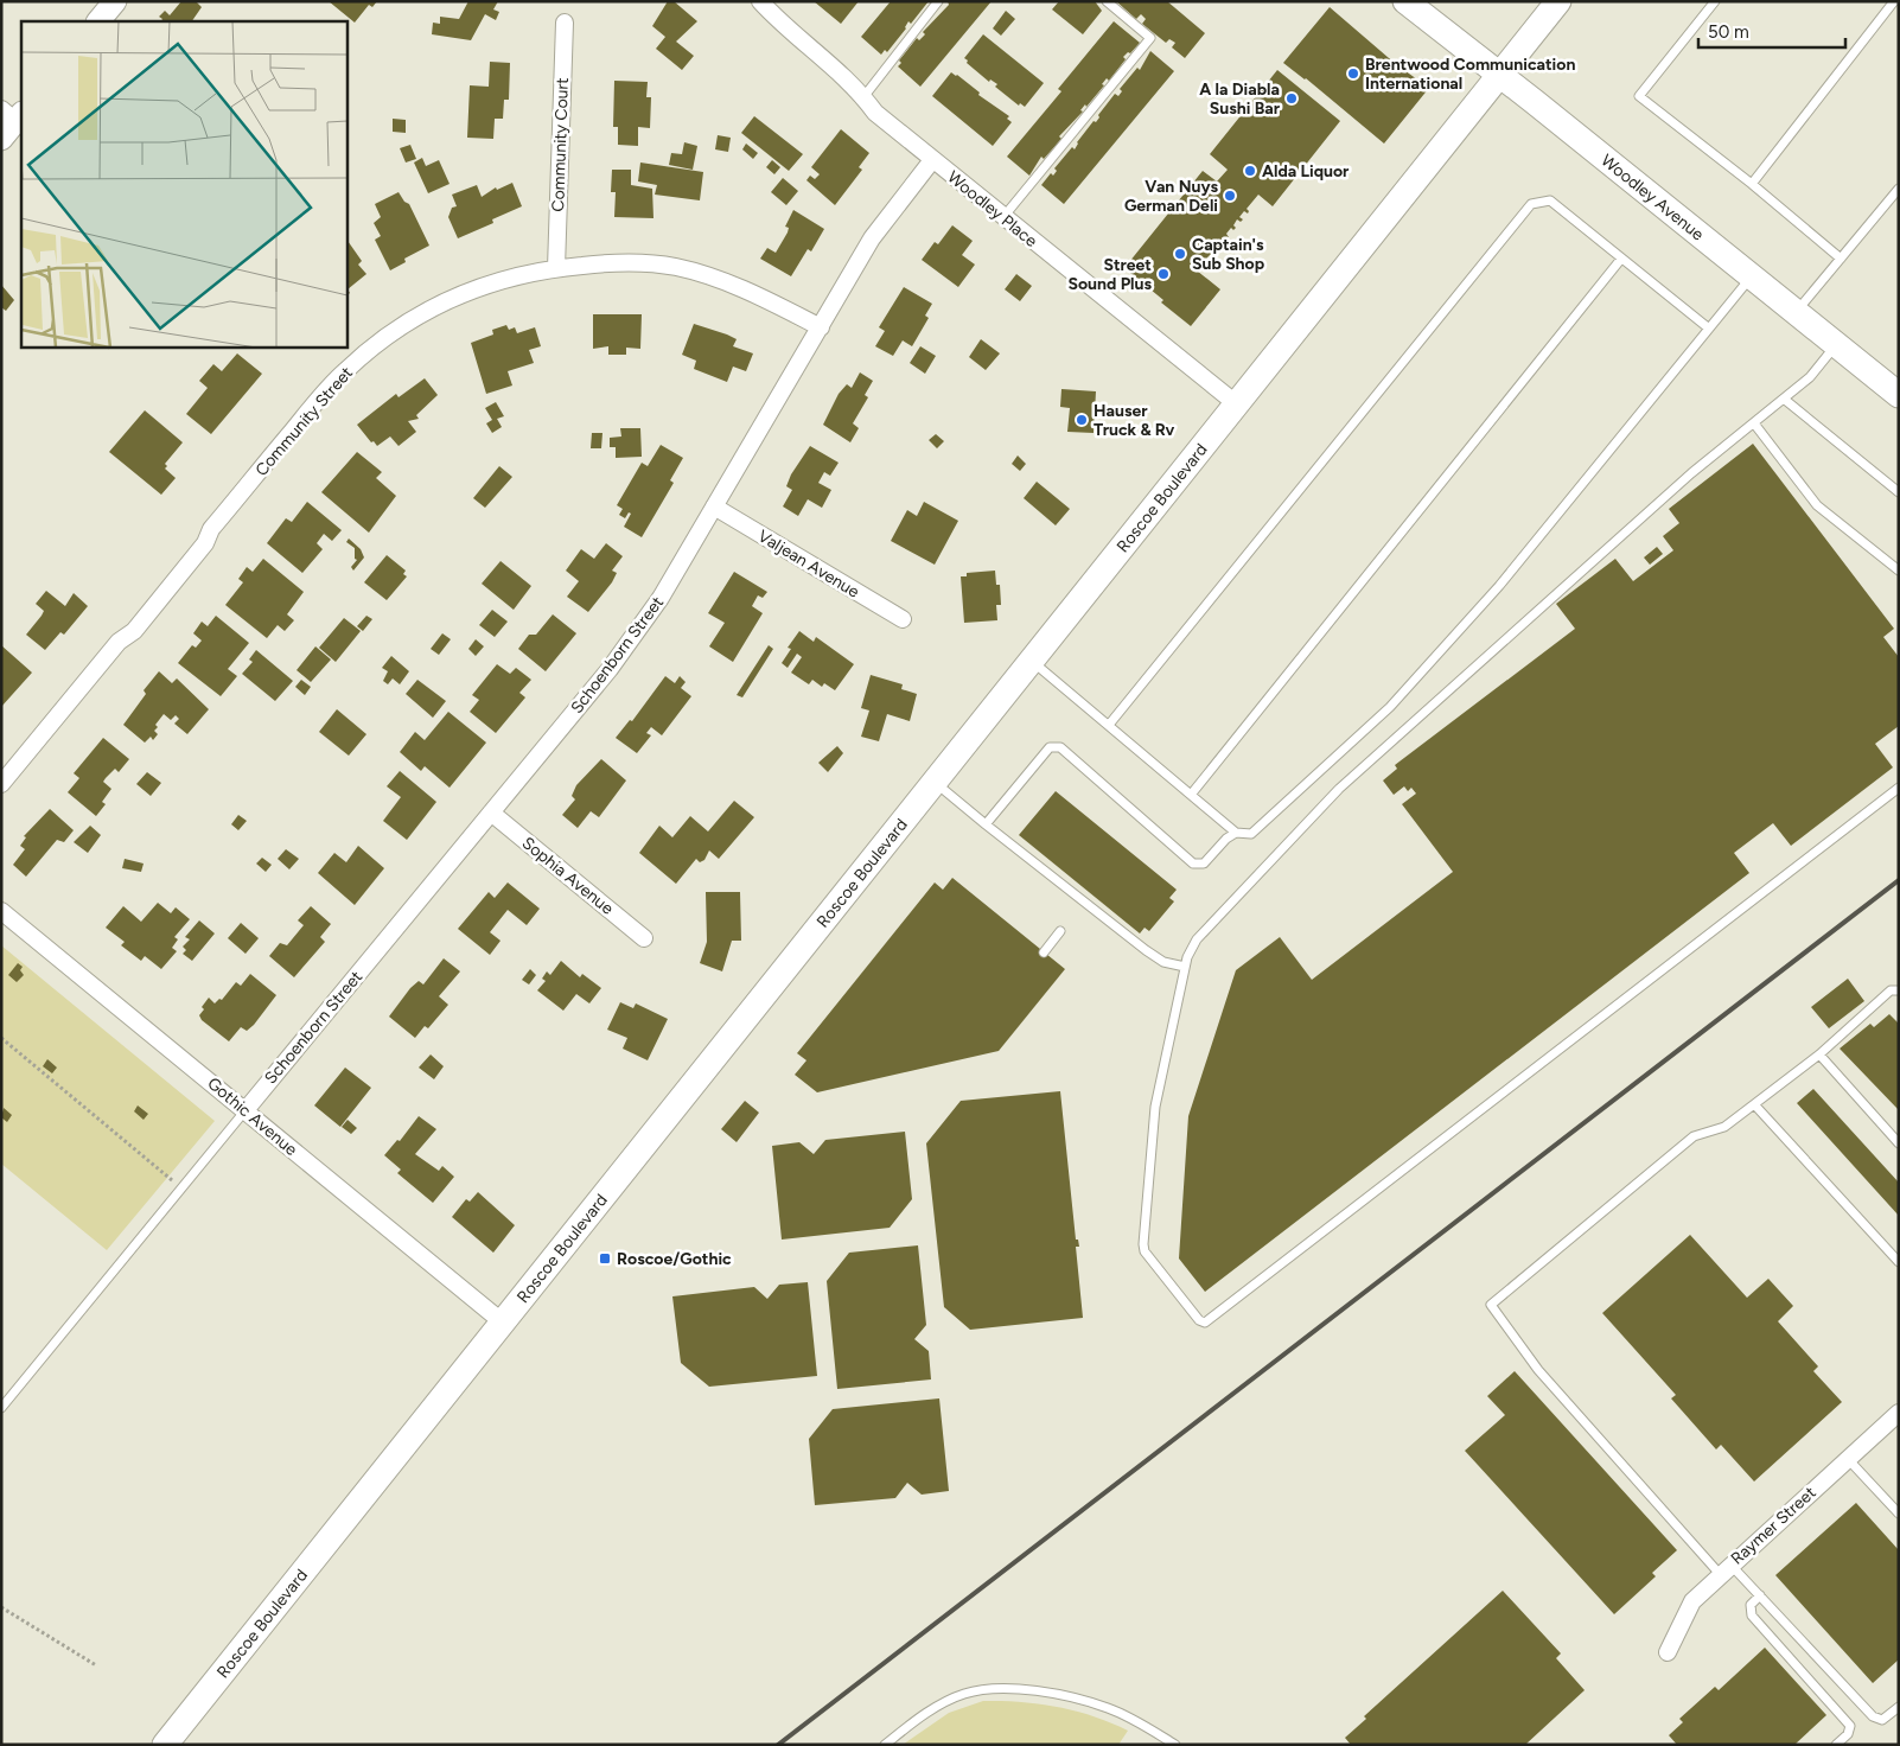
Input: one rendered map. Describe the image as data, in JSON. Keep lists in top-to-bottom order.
{
  "streets": {
    "main road": ["Woodley Avenue", "Roscoe Boulevard"],
    "street": [
      "Community Court",
      "Woodley Place",
      "Community Street",
      "Valjean Avenue",
      "Schoenborn Street",
      "Sophia Avenue",
      "Gothic Avenue",
      "Raymer Street"
    ]
  },
  "crossings": [
    ["Community Court", "Community Street"],
    ["Woodley Avenue", "Roscoe Boulevard"],
    ["Woodley Place", "Roscoe Boulevard"],
    ["Woodley Place", "Schoenborn Street"],
    ["Community Street", "Schoenborn Street"],
    ["Roscoe Boulevard", "Gothic Avenue"],
    ["Valjean Avenue", "Schoenborn Street"],
    ["Schoenborn Street", "Sophia Avenue"],
    ["Schoenborn Street", "Gothic Avenue"]
  ],
  "places": {
    "other": [
      "Brentwood Communication International",
      "A la Diabla Sushi Bar",
      "Alda Liquor",
      "Van Nuys German Deli",
      "Captain's Sub Shop",
      "Street Sound Plus",
      "Hauser Truck & Rv"
    ],
    "transit": ["Roscoe/Gothic"]
  },
  "scale_bar": "50 m"
}
